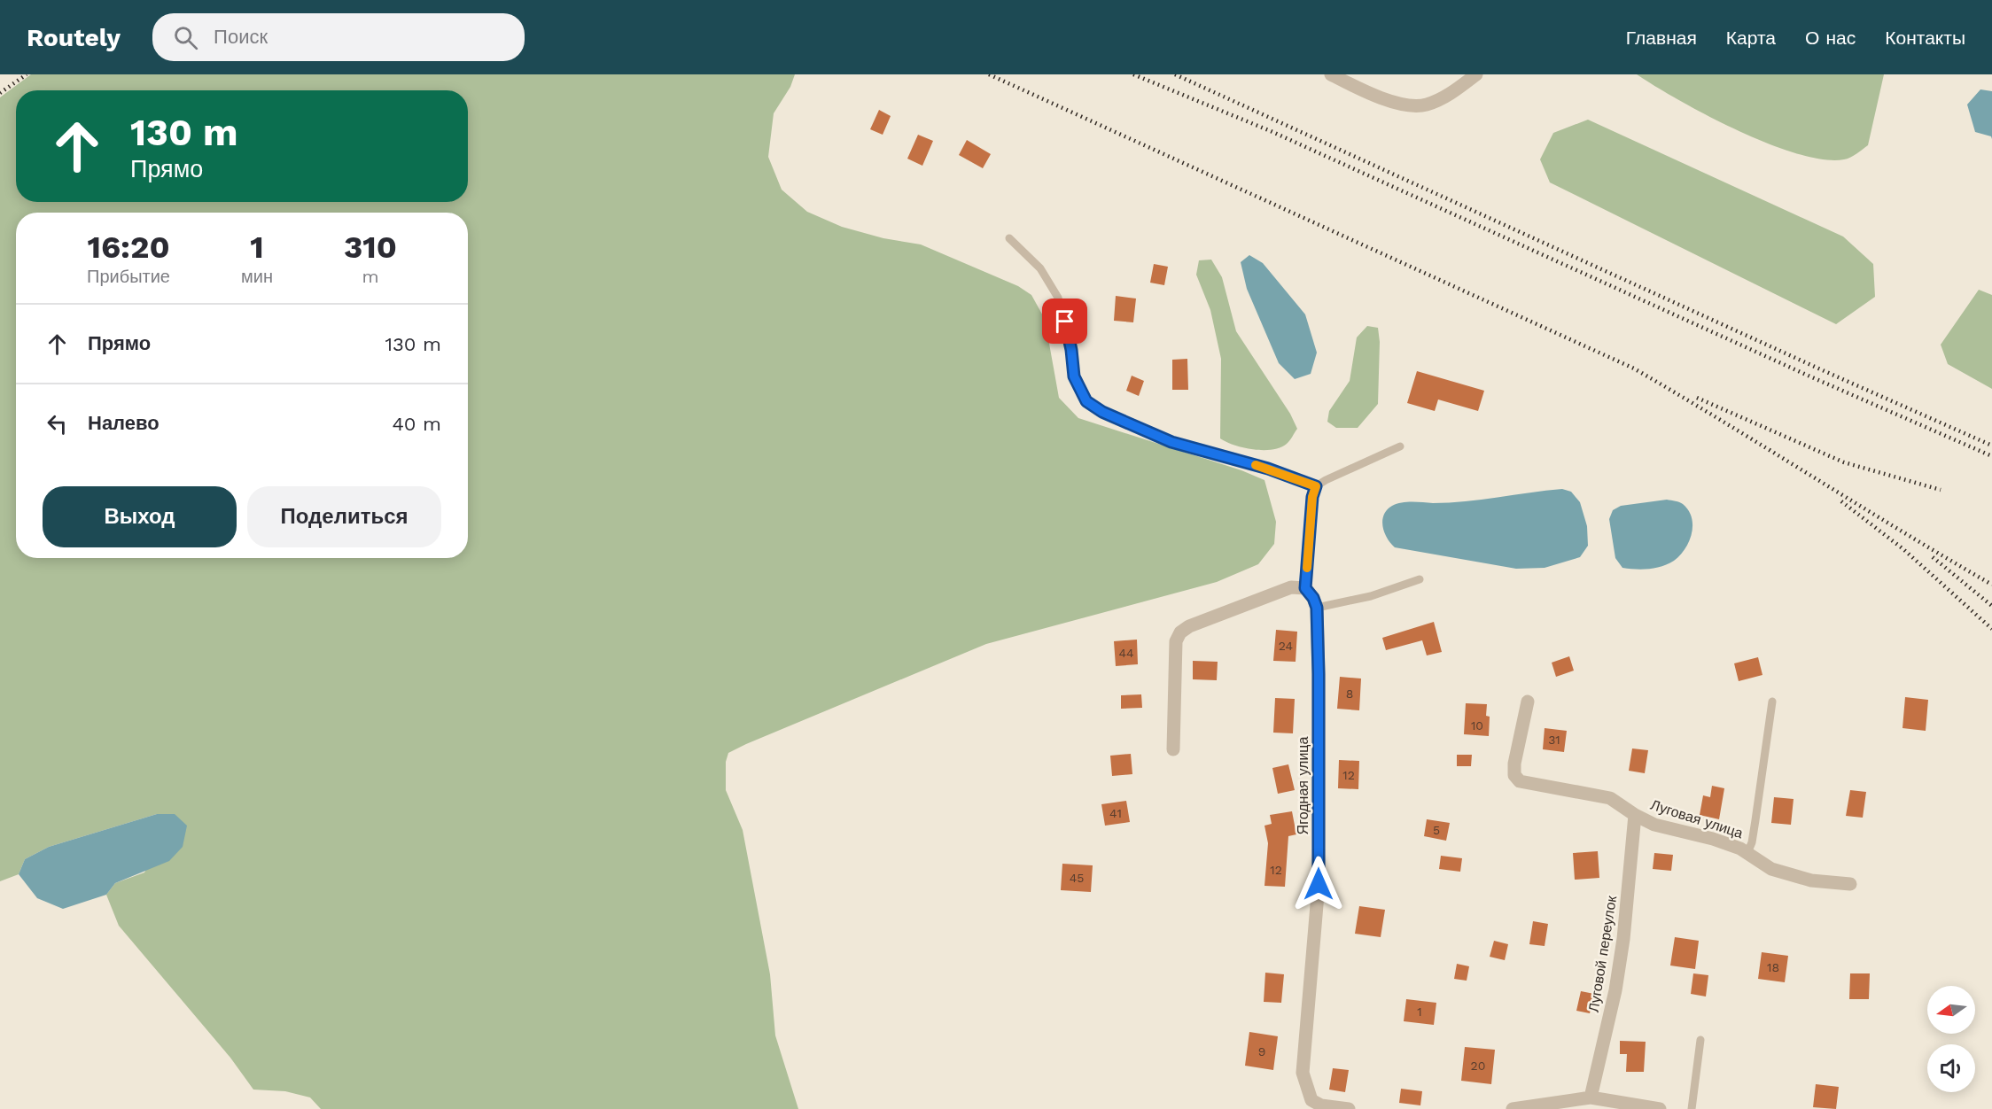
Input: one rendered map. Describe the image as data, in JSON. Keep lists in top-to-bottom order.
{
  "streets": {
    "street": ["Ягодная улица", "Луговая улица", "Луговой переулок"]
  },
  "crossings": [
    ["Луговая улица", "Луговой переулок"]
  ],
  "house_numbers": [
    "24",
    "44",
    "8",
    "10",
    "31",
    "12",
    "41",
    "5",
    "12",
    "45",
    "18",
    "1",
    "9",
    "20"
  ],
  "north": "left",
  "page": {
    "header": "Routely",
    "search": "Поиск",
    "nav": [
      "Главная",
      "Карта",
      "О нас",
      "Контакты"
    ],
    "turn": ["130 m", "Прямо"],
    "eta": [
      "16:20",
      "Прибытие",
      "1",
      "мин",
      "310",
      "m"
    ],
    "list": [
      {
        "name": "Прямо",
        "value": "130 m"
      },
      {
        "name": "Налево",
        "value": "40 m"
      }
    ],
    "buttons": ["Выход", "Поделиться"]
  }
}
